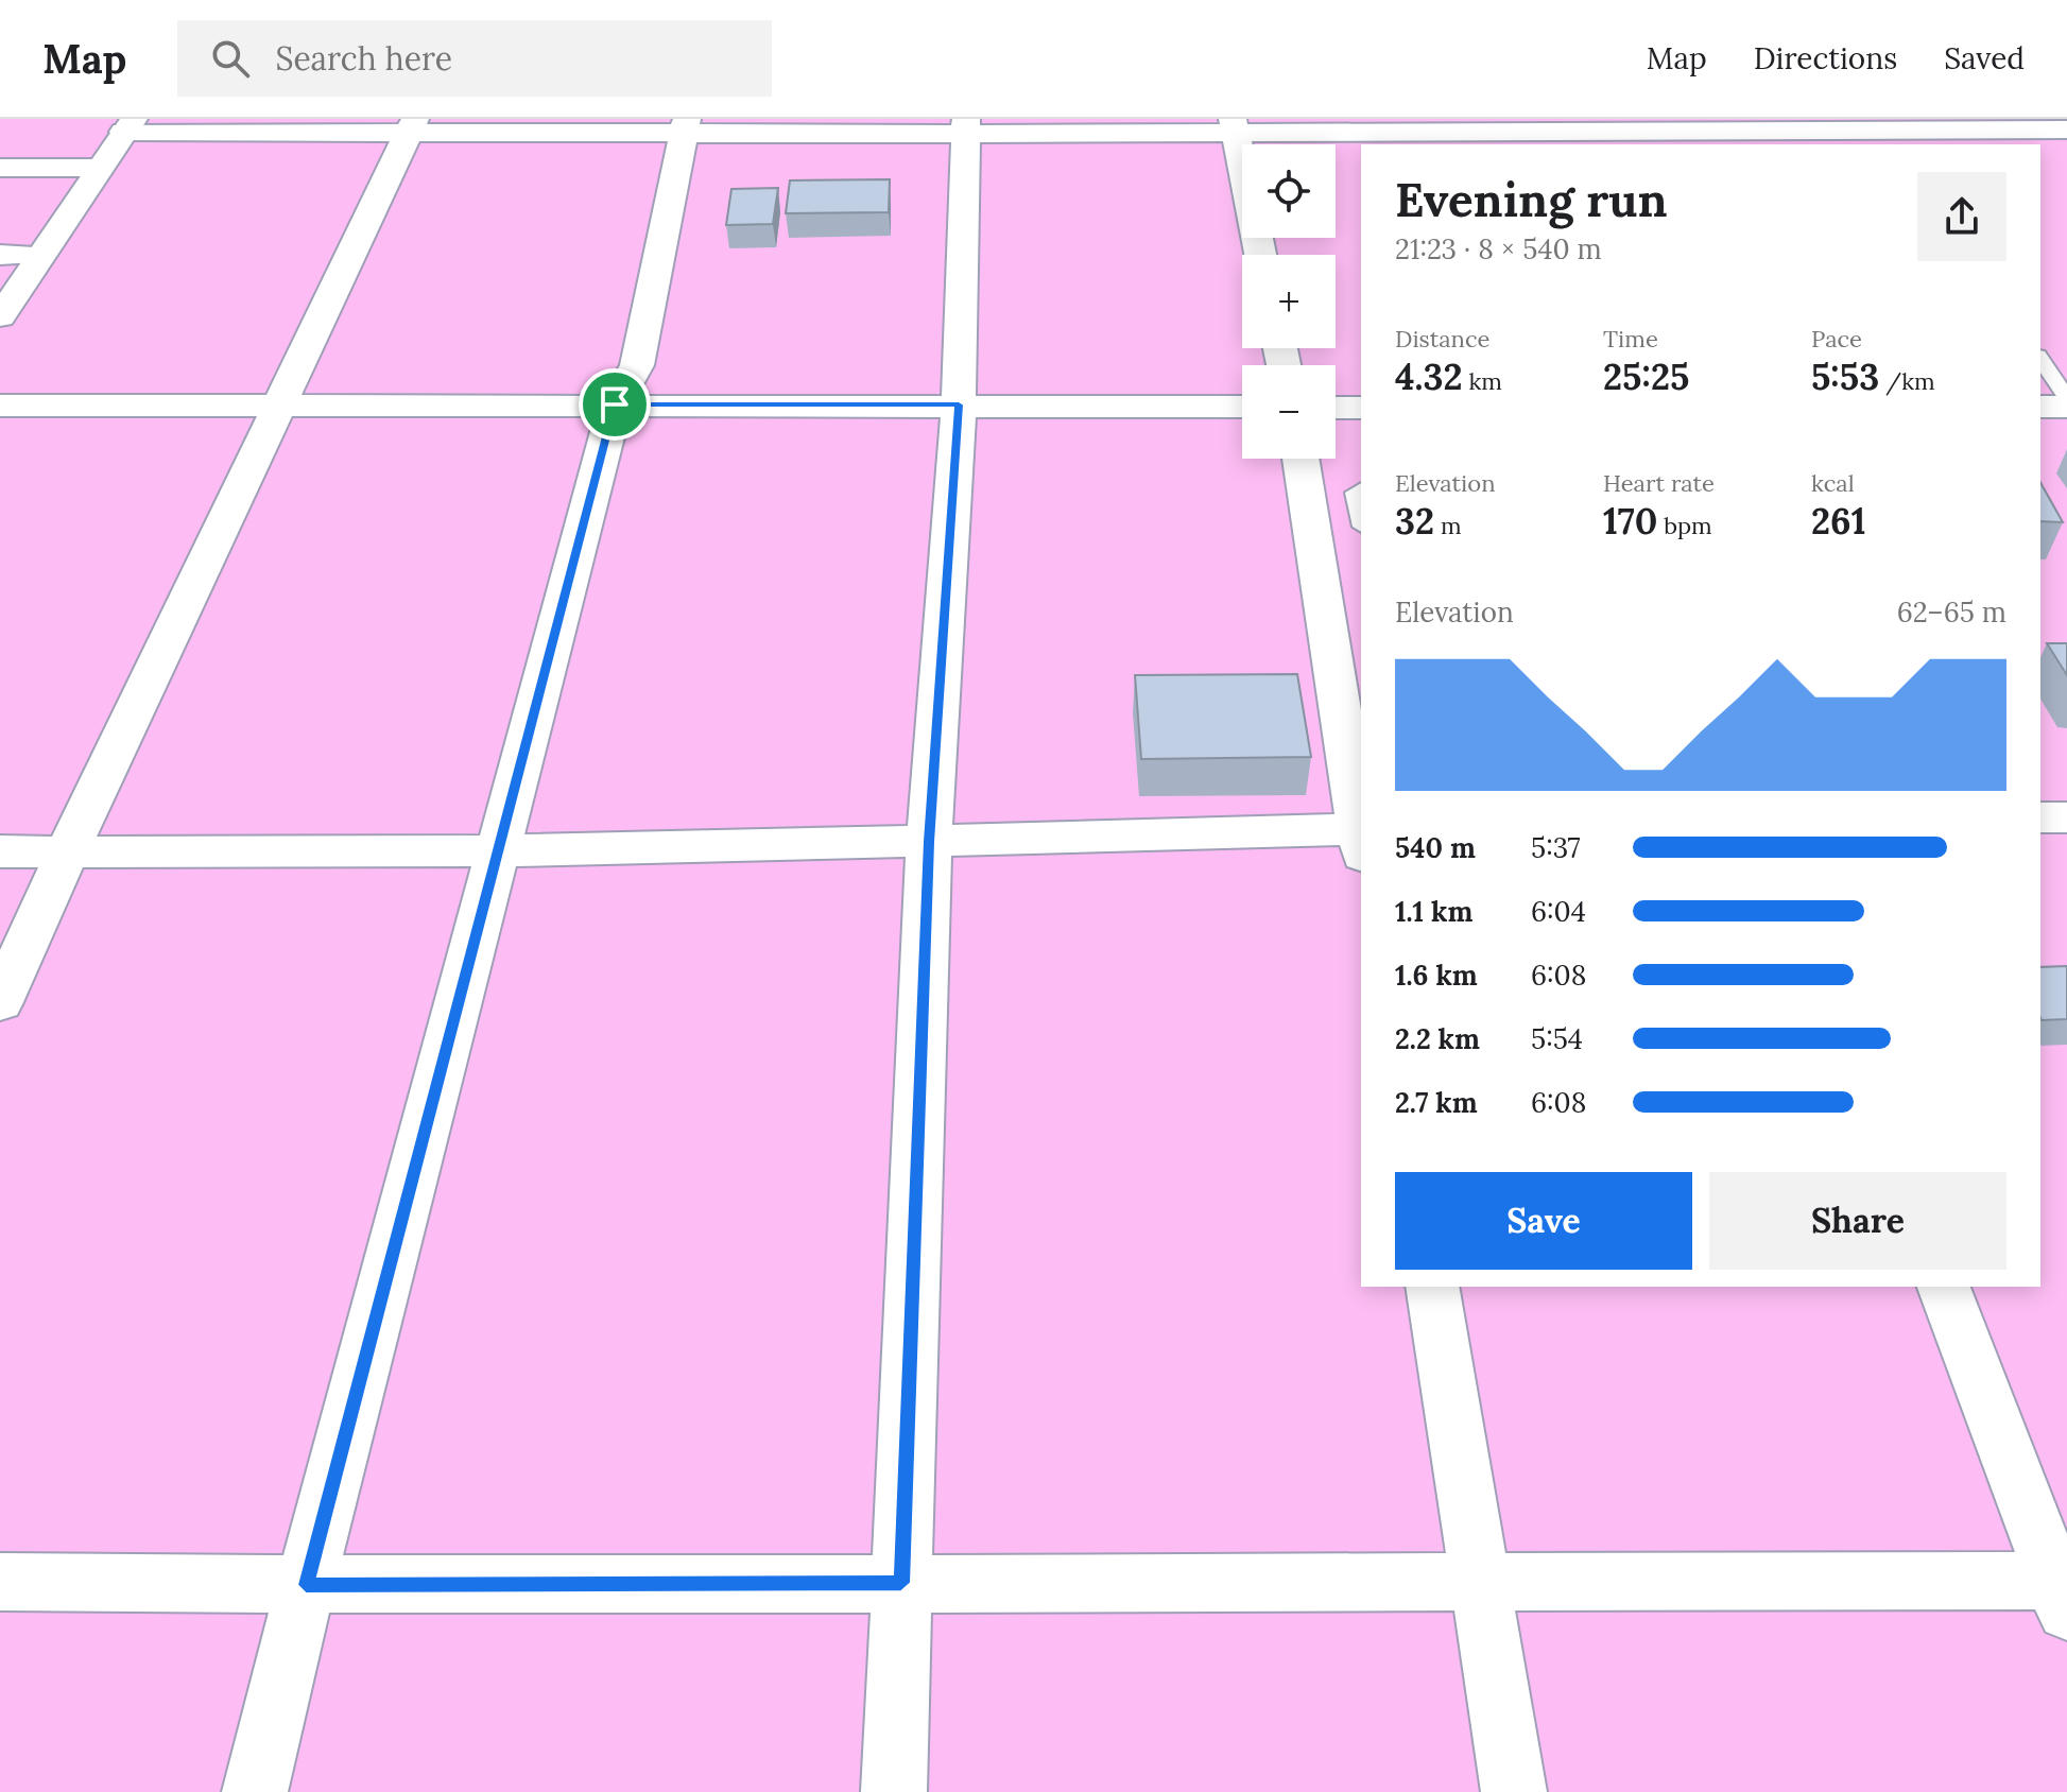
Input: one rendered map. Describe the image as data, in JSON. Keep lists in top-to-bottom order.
{
  "page": {
    "header": "Map",
    "search": "Search here",
    "nav": ["Map", "Directions", "Saved"],
    "map_buttons": ["+", "−"],
    "heading": ["Evening run", "21:23 · 8 × 540 m"],
    "stats": [
      ["Distance", "4.32 km"],
      ["Time", "25:25"],
      ["Pace", "5:53 /km"],
      ["Elevation", "32 m"],
      ["Heart rate", "170 bpm"],
      ["kcal", "261"]
    ],
    "chart": ["Elevation", "62–65 m"],
    "list": [
      {
        "name": "540 m",
        "note": "5:37"
      },
      {
        "name": "1.1 km",
        "note": "6:04"
      },
      {
        "name": "1.6 km",
        "note": "6:08"
      },
      {
        "name": "2.2 km",
        "note": "5:54"
      },
      {
        "name": "2.7 km",
        "note": "6:08"
      }
    ],
    "buttons": ["Save", "Share"]
  }
}
